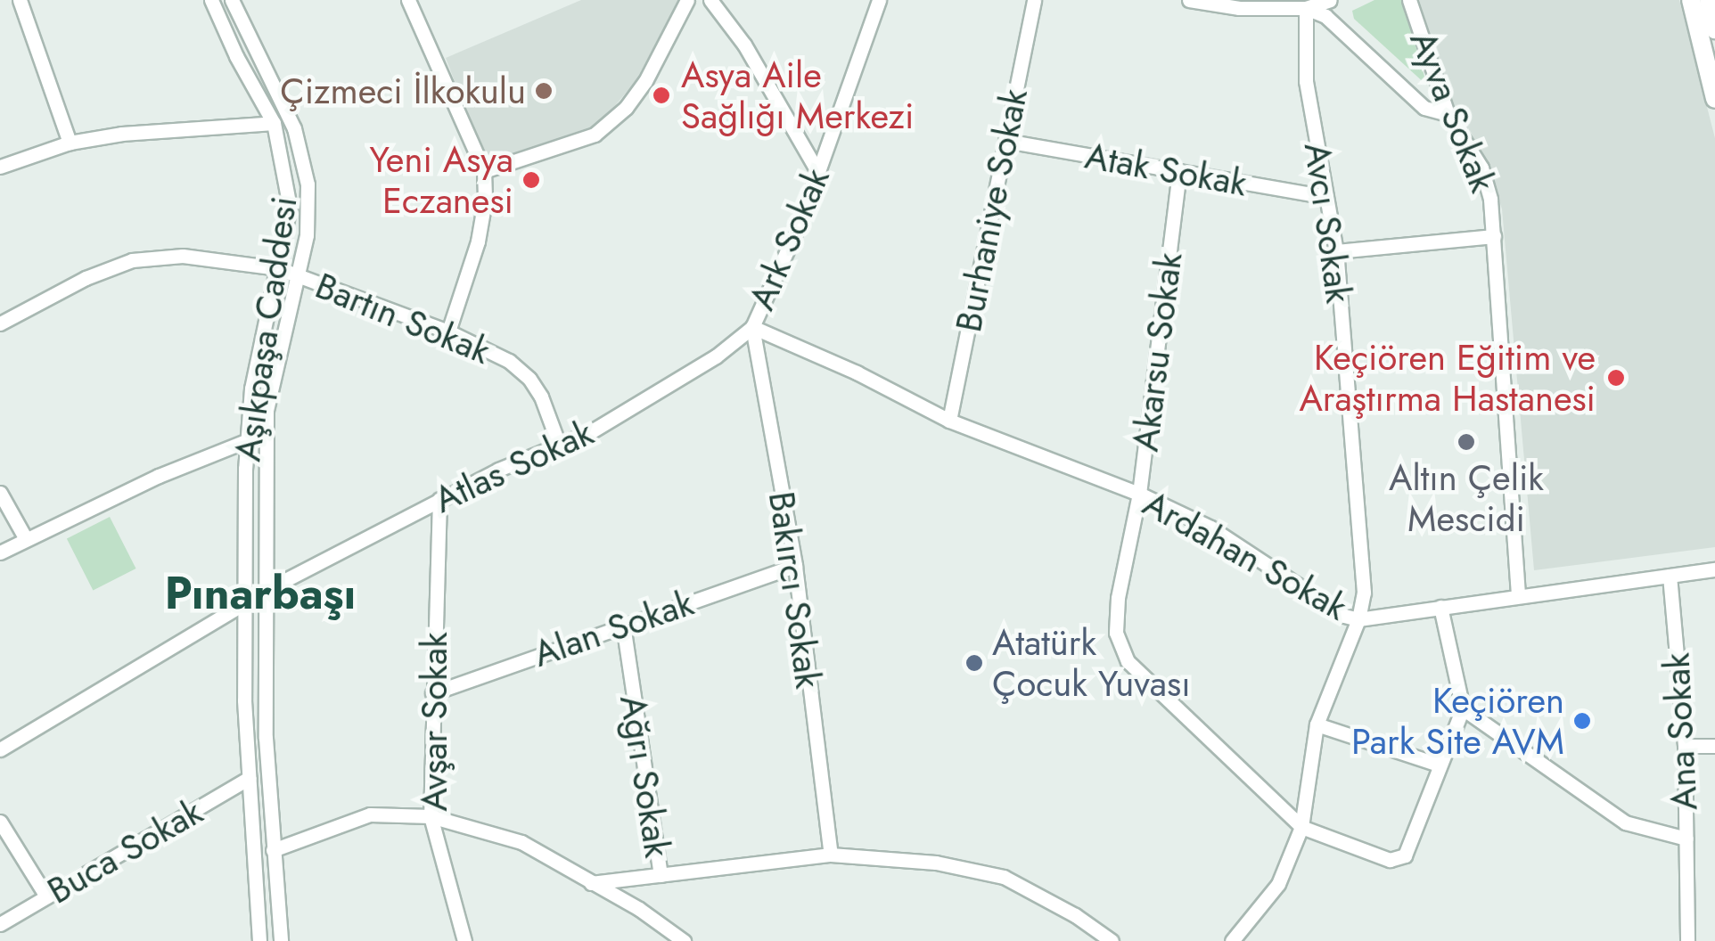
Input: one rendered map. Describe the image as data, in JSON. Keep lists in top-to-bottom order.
{
  "streets": {
    "street": [
      "Ayva Sokak",
      "Atak Sokak",
      "Burhaniye Sokak",
      "Avcı Sokak",
      "Ark Sokak",
      "Bartın Sokak",
      "Aşıkpaşa Caddesi",
      "Akarsu Sokak",
      "Atlas Sokak",
      "Ardahan Sokak",
      "Bakırcı Sokak",
      "Alan Sokak",
      "Avşar Sokak",
      "Ana Sokak",
      "Ağrı Sokak",
      "Buca Sokak"
    ]
  },
  "crossings": [
    ["Ayva Sokak", "Ardahan Sokak"],
    ["Atak Sokak", "Burhaniye Sokak"],
    ["Atak Sokak", "Avcı Sokak"],
    ["Atak Sokak", "Akarsu Sokak"],
    ["Burhaniye Sokak", "Ardahan Sokak"],
    ["Avcı Sokak", "Akarsu Sokak"],
    ["Avcı Sokak", "Ardahan Sokak"],
    ["Ark Sokak", "Atlas Sokak"],
    ["Ark Sokak", "Ardahan Sokak"],
    ["Ark Sokak", "Bakırcı Sokak"],
    ["Bartın Sokak", "Aşıkpaşa Caddesi"],
    ["Bartın Sokak", "Atlas Sokak"],
    ["Aşıkpaşa Caddesi", "Atlas Sokak"],
    ["Aşıkpaşa Caddesi", "Buca Sokak"],
    ["Akarsu Sokak", "Ardahan Sokak"],
    ["Atlas Sokak", "Ardahan Sokak"],
    ["Atlas Sokak", "Bakırcı Sokak"],
    ["Atlas Sokak", "Avşar Sokak"],
    ["Ardahan Sokak", "Bakırcı Sokak"],
    ["Ardahan Sokak", "Ana Sokak"],
    ["Bakırcı Sokak", "Alan Sokak"],
    ["Alan Sokak", "Avşar Sokak"],
    ["Alan Sokak", "Ağrı Sokak"]
  ],
  "districts": ["Pınarbaşı"],
  "places": [
    "Çizmeci İlkokulu",
    "Asya Aile Sağlığı Merkezi",
    "Yeni Asya Eczanesi",
    "Keçiören Eğitim ve Araştırma Hastanesi",
    "Altın Çelik Mescidi",
    "Atatürk Çocuk Yuvası",
    "Keçiören Park Site AVM"
  ]
}
